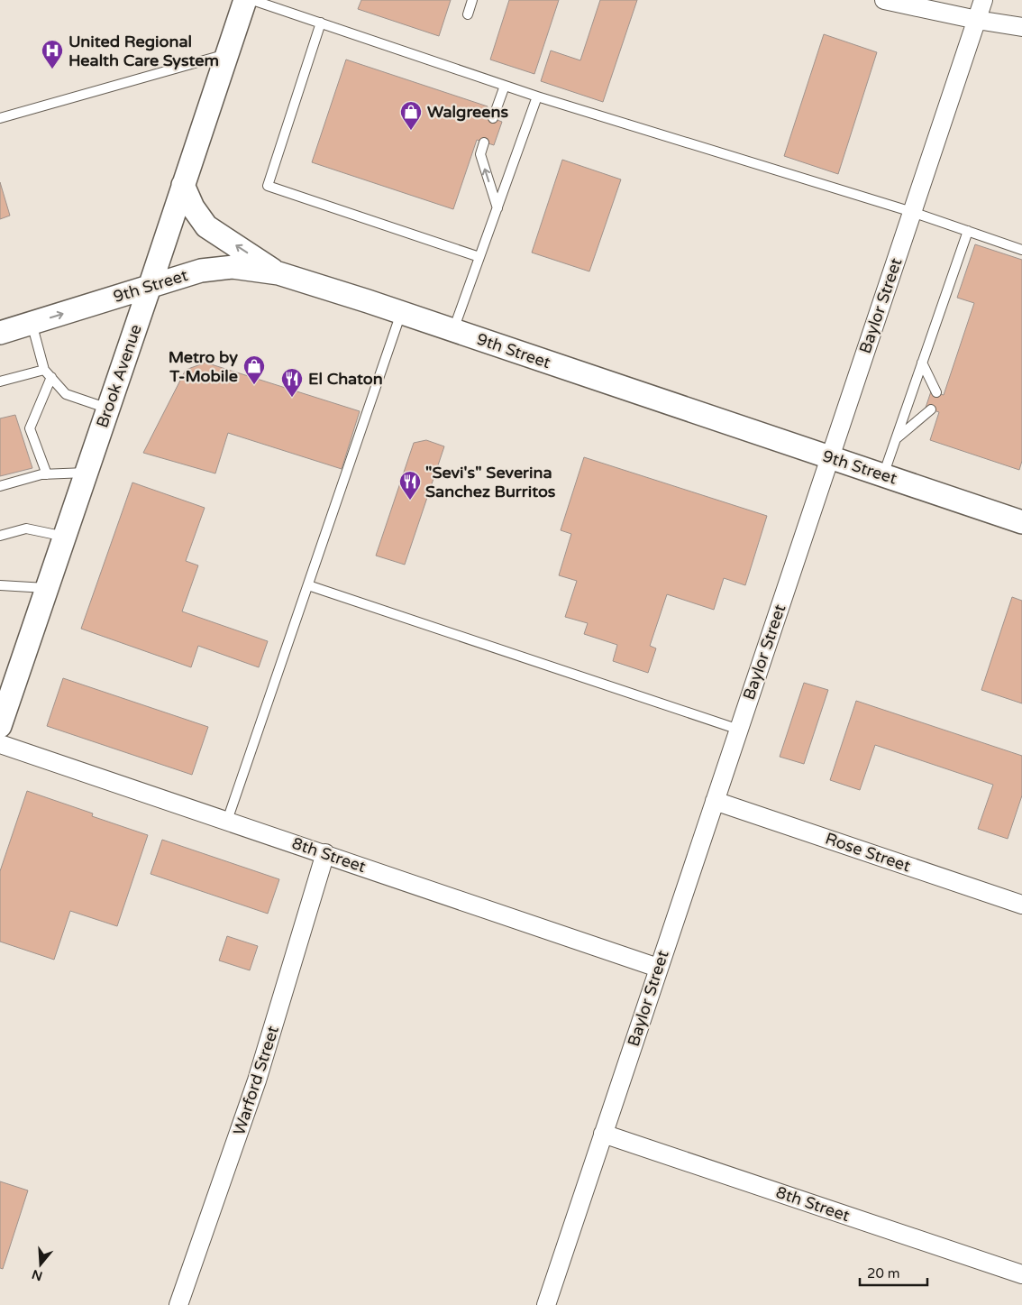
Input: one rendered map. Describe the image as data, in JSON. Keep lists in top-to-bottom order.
{
  "streets": {
    "street": [
      "9th Street",
      "Baylor Street",
      "Brook Avenue",
      "Rose Street",
      "8th Street",
      "Warford Street"
    ]
  },
  "crossings": [
    ["9th Street", "Baylor Street"],
    ["9th Street", "Brook Avenue"],
    ["Baylor Street", "Rose Street"],
    ["Baylor Street", "8th Street"],
    ["8th Street", "Warford Street"]
  ],
  "places": {
    "hospital": ["United Regional Health Care System"],
    "shop": ["Walgreens", "Metro by T-Mobile"],
    "restaurant": ["El Chaton", "\"Sevi's\" Severina Sanchez Burritos"]
  },
  "scale_bar": "20 m",
  "north": "bottom"
}
